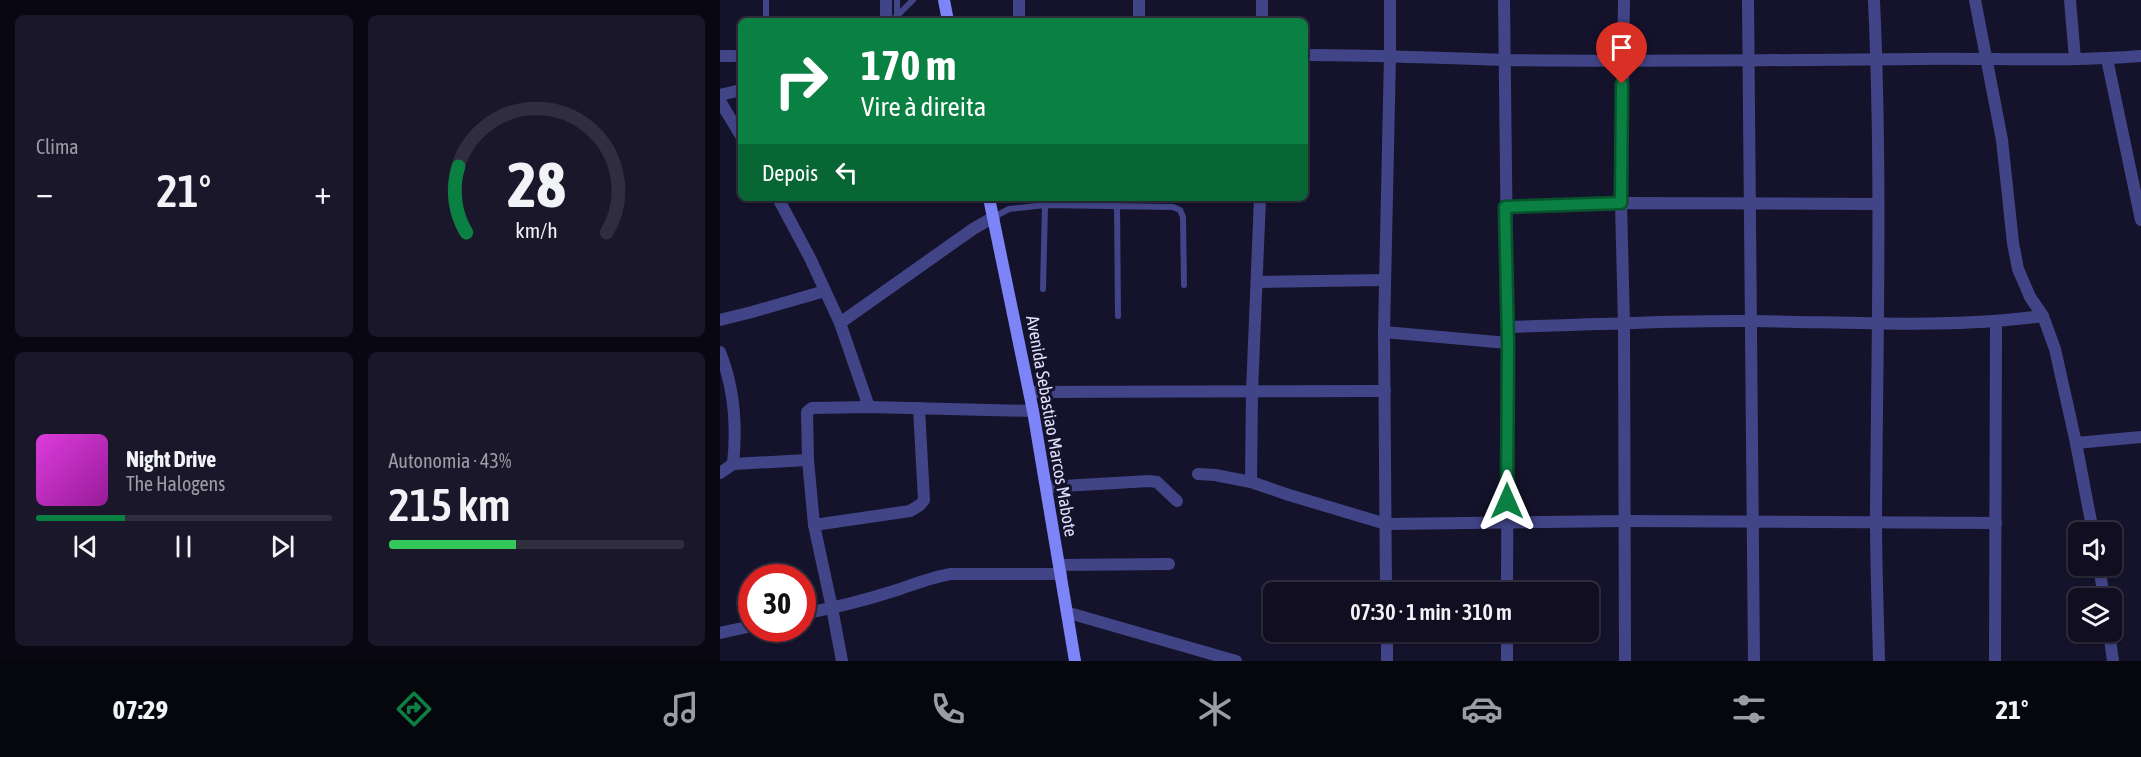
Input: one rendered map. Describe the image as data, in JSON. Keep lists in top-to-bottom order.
{
  "streets": {
    "main road": ["Avenida Sebastiao Marcos Mabote"]
  },
  "page": {
    "tile": [
      "Clima",
      ["Autonomia · 43%", "215 km"]
    ],
    "turn": ["170 m", "Vire à direita"],
    "then": "Depois",
    "heat": ["−", "21°", "+"],
    "song": ["Night Drive", "The Halogens"],
    "limit": "30",
    "trip": "07:30 · 1 min · 310 m",
    "tabs": ["07:29", "21°"],
    "gauge": ["28", "km/h"]
  }
}
